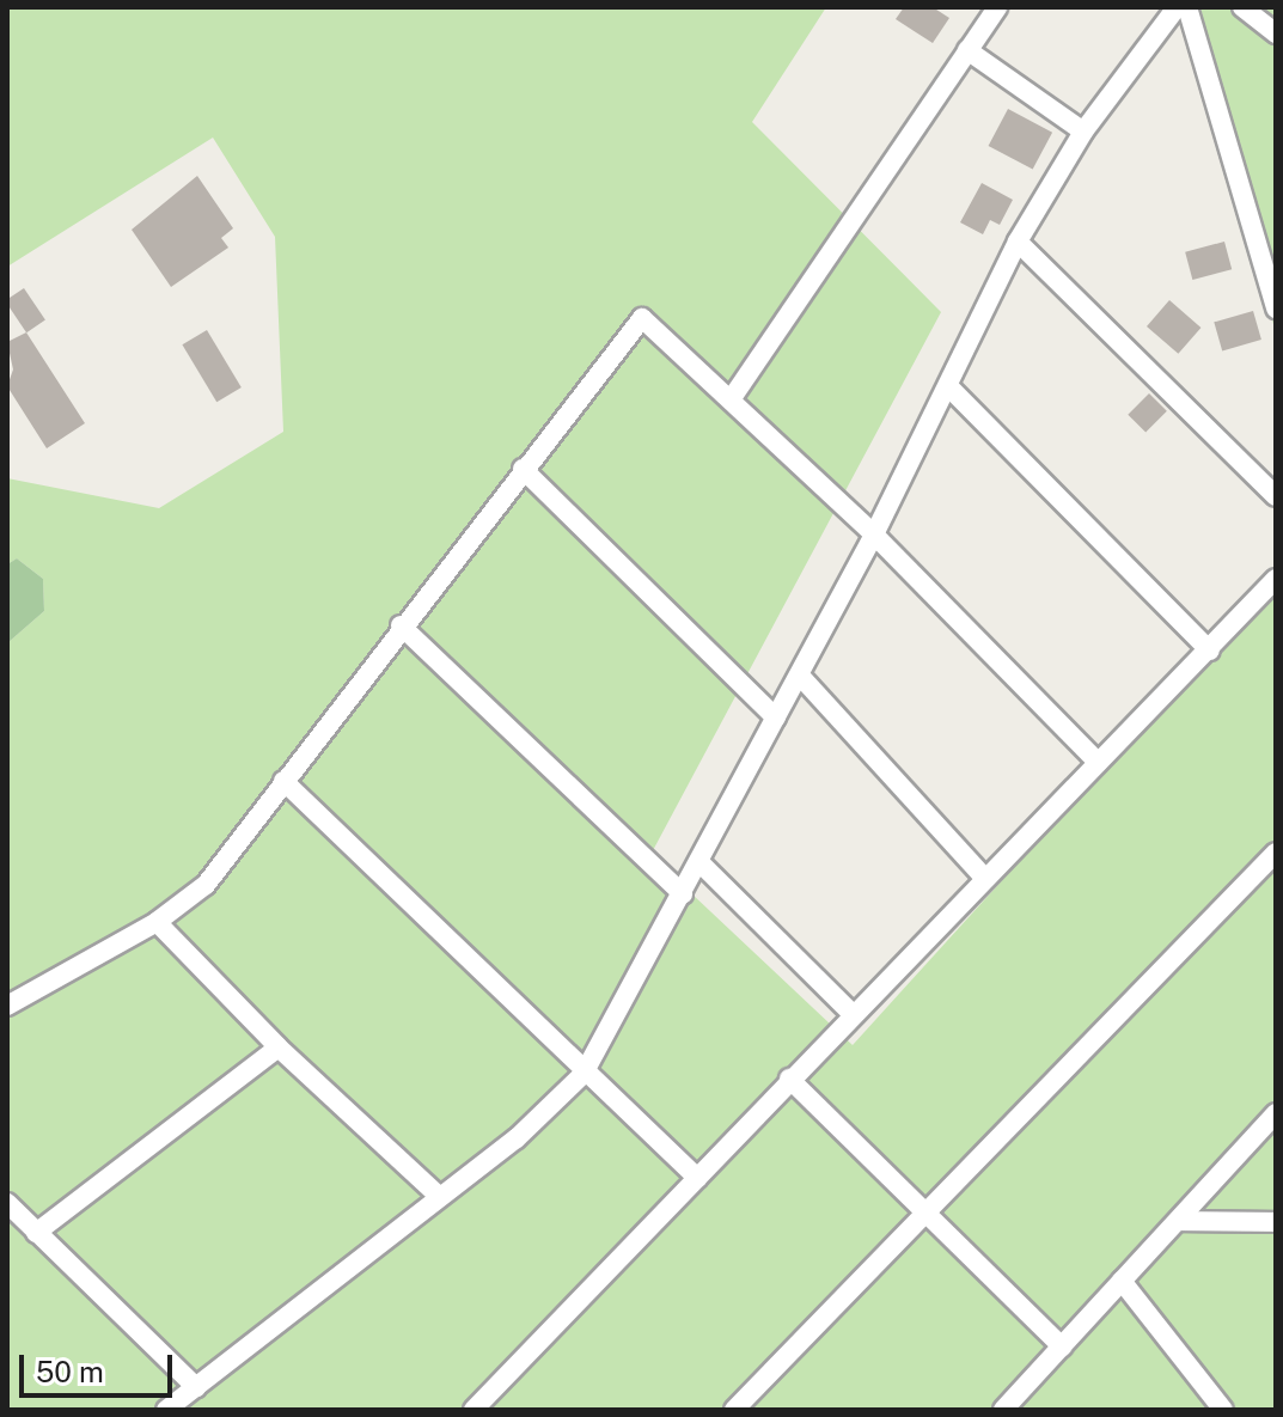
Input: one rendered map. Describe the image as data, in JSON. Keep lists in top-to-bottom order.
{
  "scale_bar": "50 m"
}
